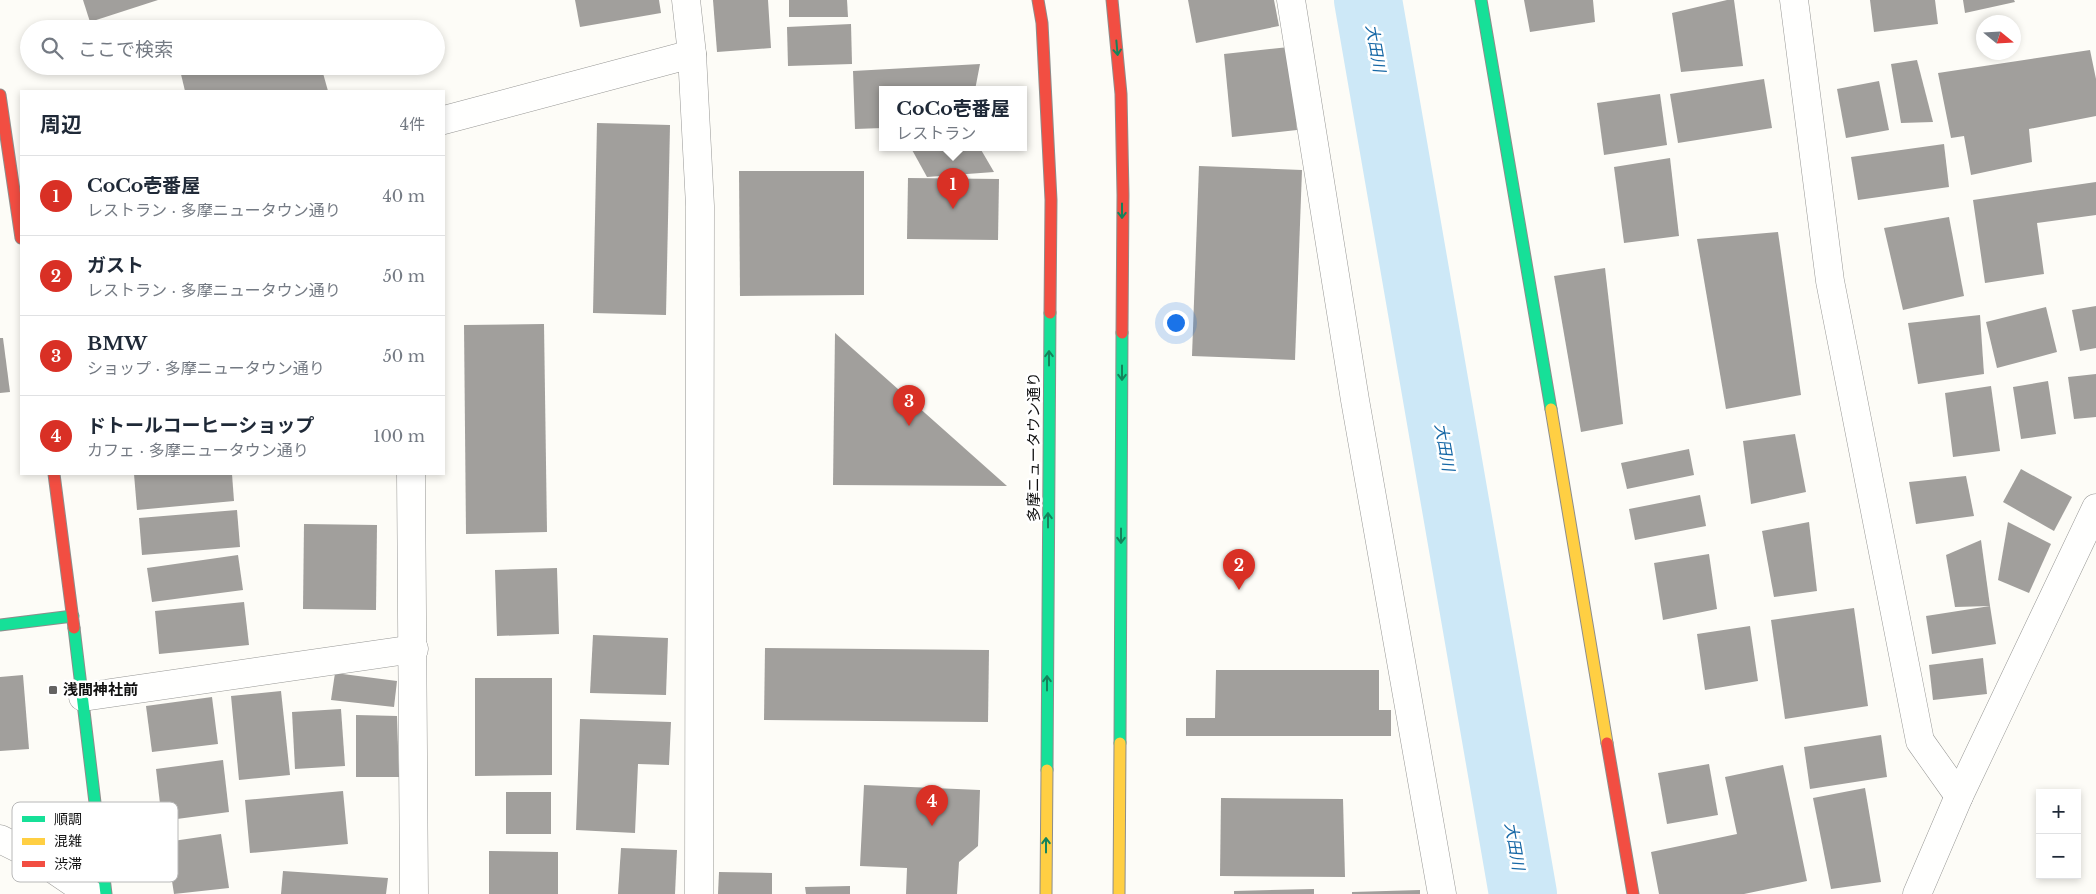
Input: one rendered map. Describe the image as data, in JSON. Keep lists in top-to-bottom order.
{
  "streets": {
    "main road": ["多摩ニュータウン通り"]
  },
  "water": ["大田川"],
  "places": {
    "transit": ["浅間神社前"]
  },
  "legend": ["順調", "混雑", "渋滞"],
  "north": "right",
  "page": {
    "search": "ここで検索",
    "popup": ["CoCo壱番屋", "レストラン"],
    "heading": ["周辺", "4件"],
    "list": [
      {
        "mark": "1",
        "name": "CoCo壱番屋",
        "note": "レストラン · 多摩ニュータウン通り",
        "value": "40 m"
      },
      {
        "mark": "2",
        "name": "ガスト",
        "note": "レストラン · 多摩ニュータウン通り",
        "value": "50 m"
      },
      {
        "mark": "3",
        "name": "BMW",
        "note": "ショップ · 多摩ニュータウン通り",
        "value": "50 m"
      },
      {
        "mark": "4",
        "name": "ドトールコーヒーショップ",
        "note": "カフェ · 多摩ニュータウン通り",
        "value": "100 m"
      }
    ],
    "pins": [
      "1",
      "3",
      "2",
      "4"
    ],
    "map_buttons": ["+", "−"]
  }
}
